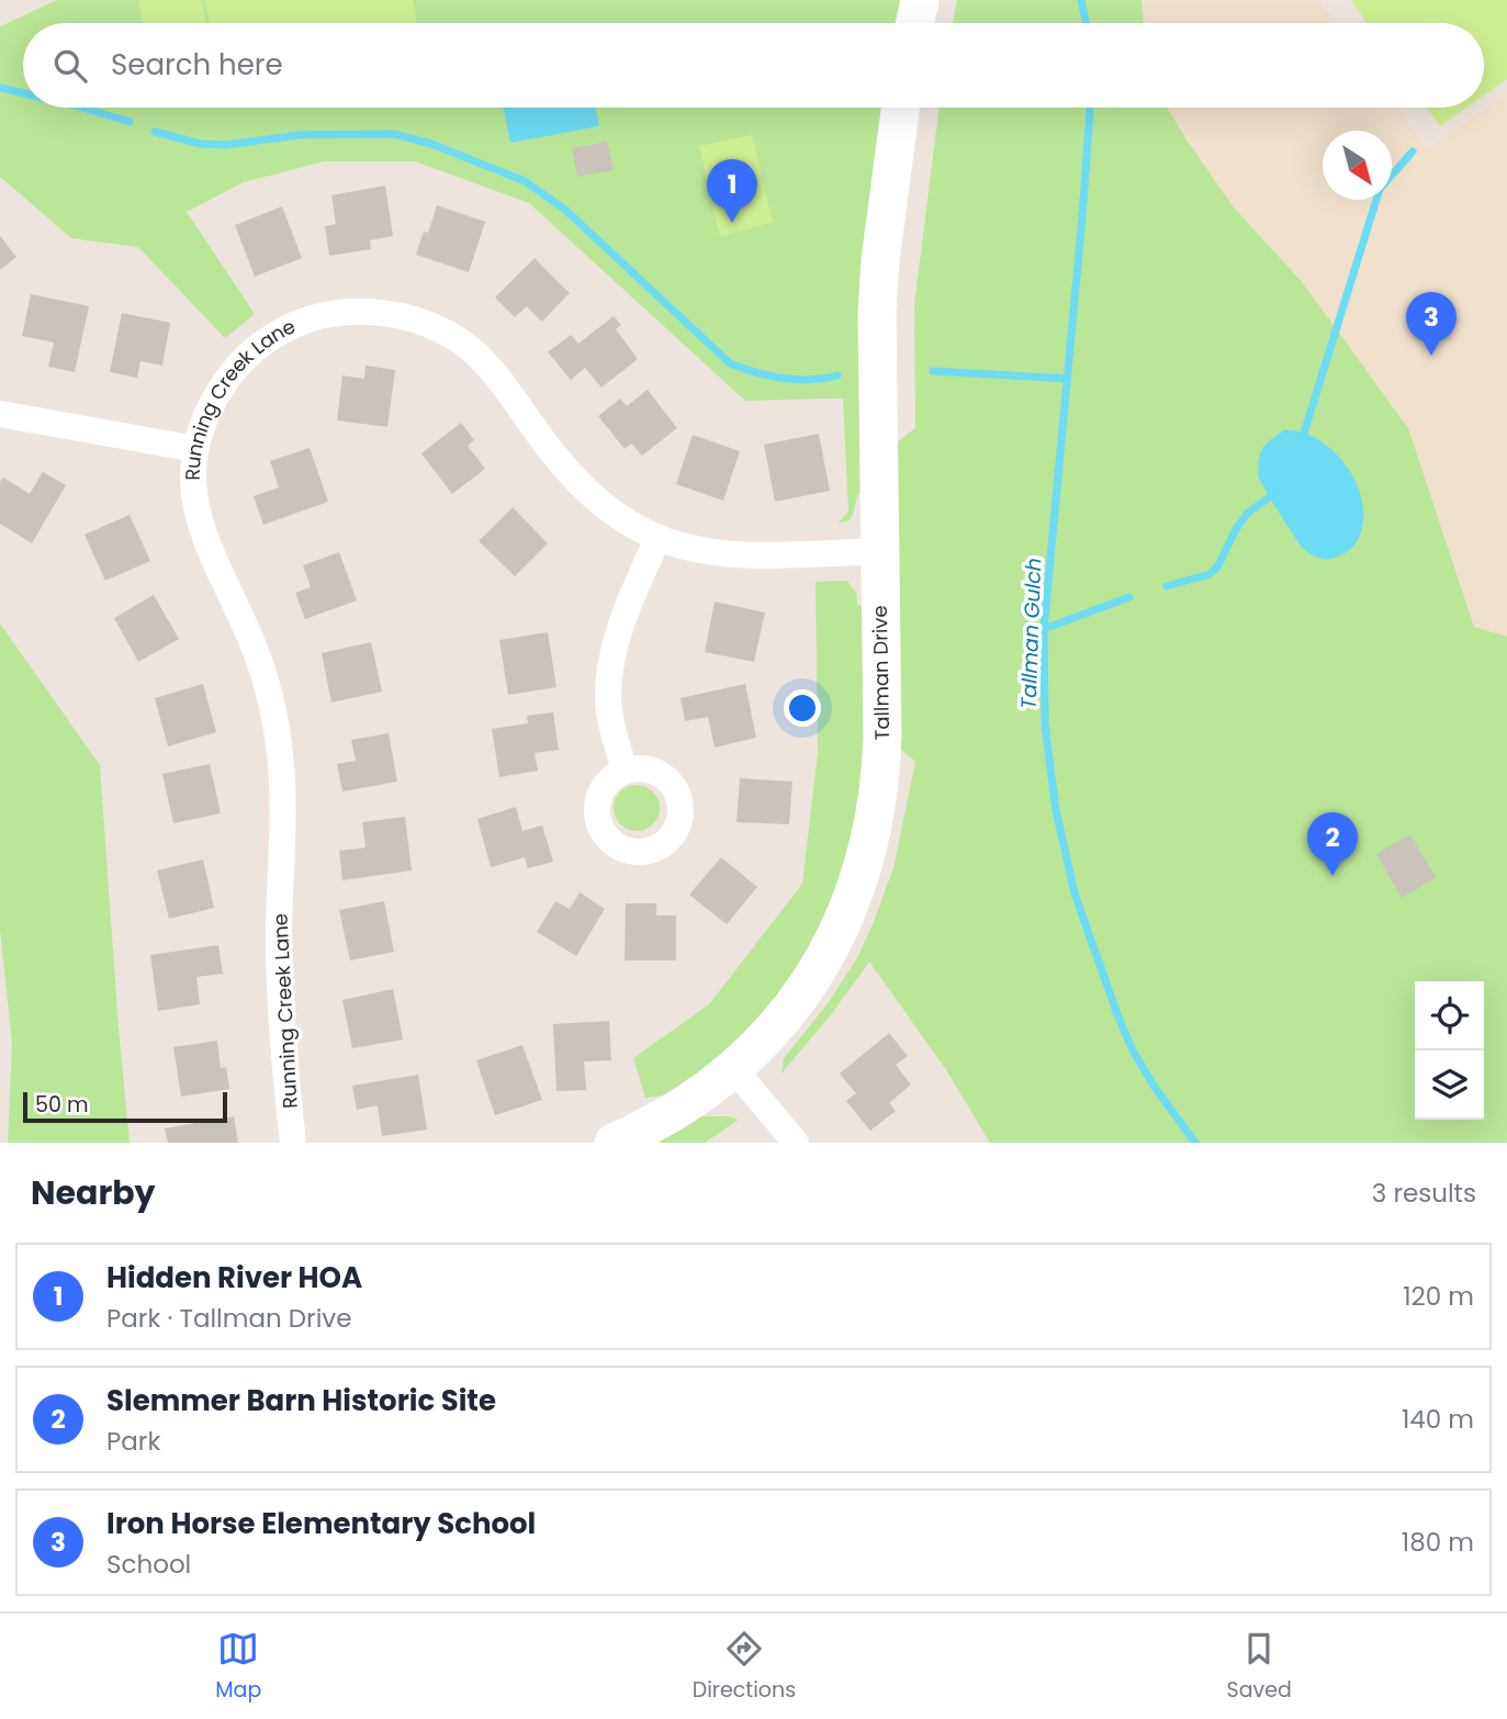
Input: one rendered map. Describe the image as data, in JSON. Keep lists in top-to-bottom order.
{
  "streets": {
    "street": ["Running Creek Lane", "Tallman Drive"]
  },
  "crossings": [
    ["Running Creek Lane", "Tallman Drive"]
  ],
  "water": ["Tallman Gulch"],
  "scale_bar": "50 m",
  "north": "bottom right",
  "page": {
    "search": "Search here",
    "pins": ["1", "3", "2"],
    "scale": "50 m",
    "heading": ["Nearby", "3 results"],
    "list": [
      {
        "mark": "1",
        "name": "Hidden River HOA",
        "note": "Park · Tallman Drive",
        "value": "120 m"
      },
      {
        "mark": "2",
        "name": "Slemmer Barn Historic Site",
        "note": "Park",
        "value": "140 m"
      },
      {
        "mark": "3",
        "name": "Iron Horse Elementary School",
        "note": "School",
        "value": "180 m"
      }
    ],
    "nav": ["Map", "Directions", "Saved"]
  }
}
